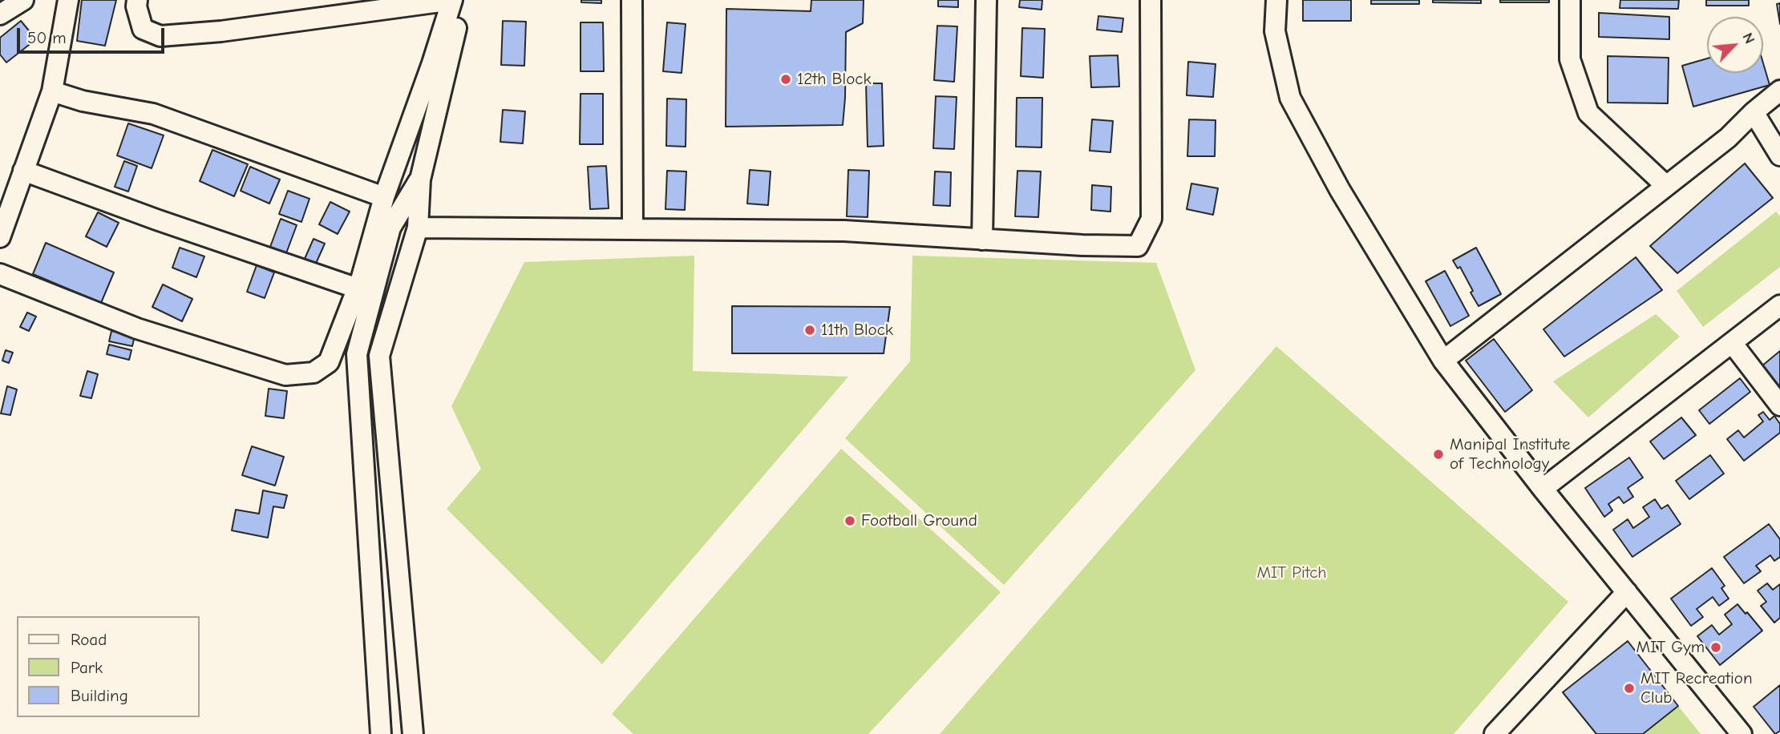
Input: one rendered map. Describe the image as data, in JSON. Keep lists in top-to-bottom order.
{
  "parks": ["MIT Pitch"],
  "places": [
    "12th Block",
    "11th Block",
    "Manipal Institute of Technology",
    "Football Ground",
    "MIT Gym",
    "MIT Recreation Club"
  ],
  "legend": ["Road", "Park", "Building"],
  "scale_bar": "50 m",
  "north": "top right"
}
